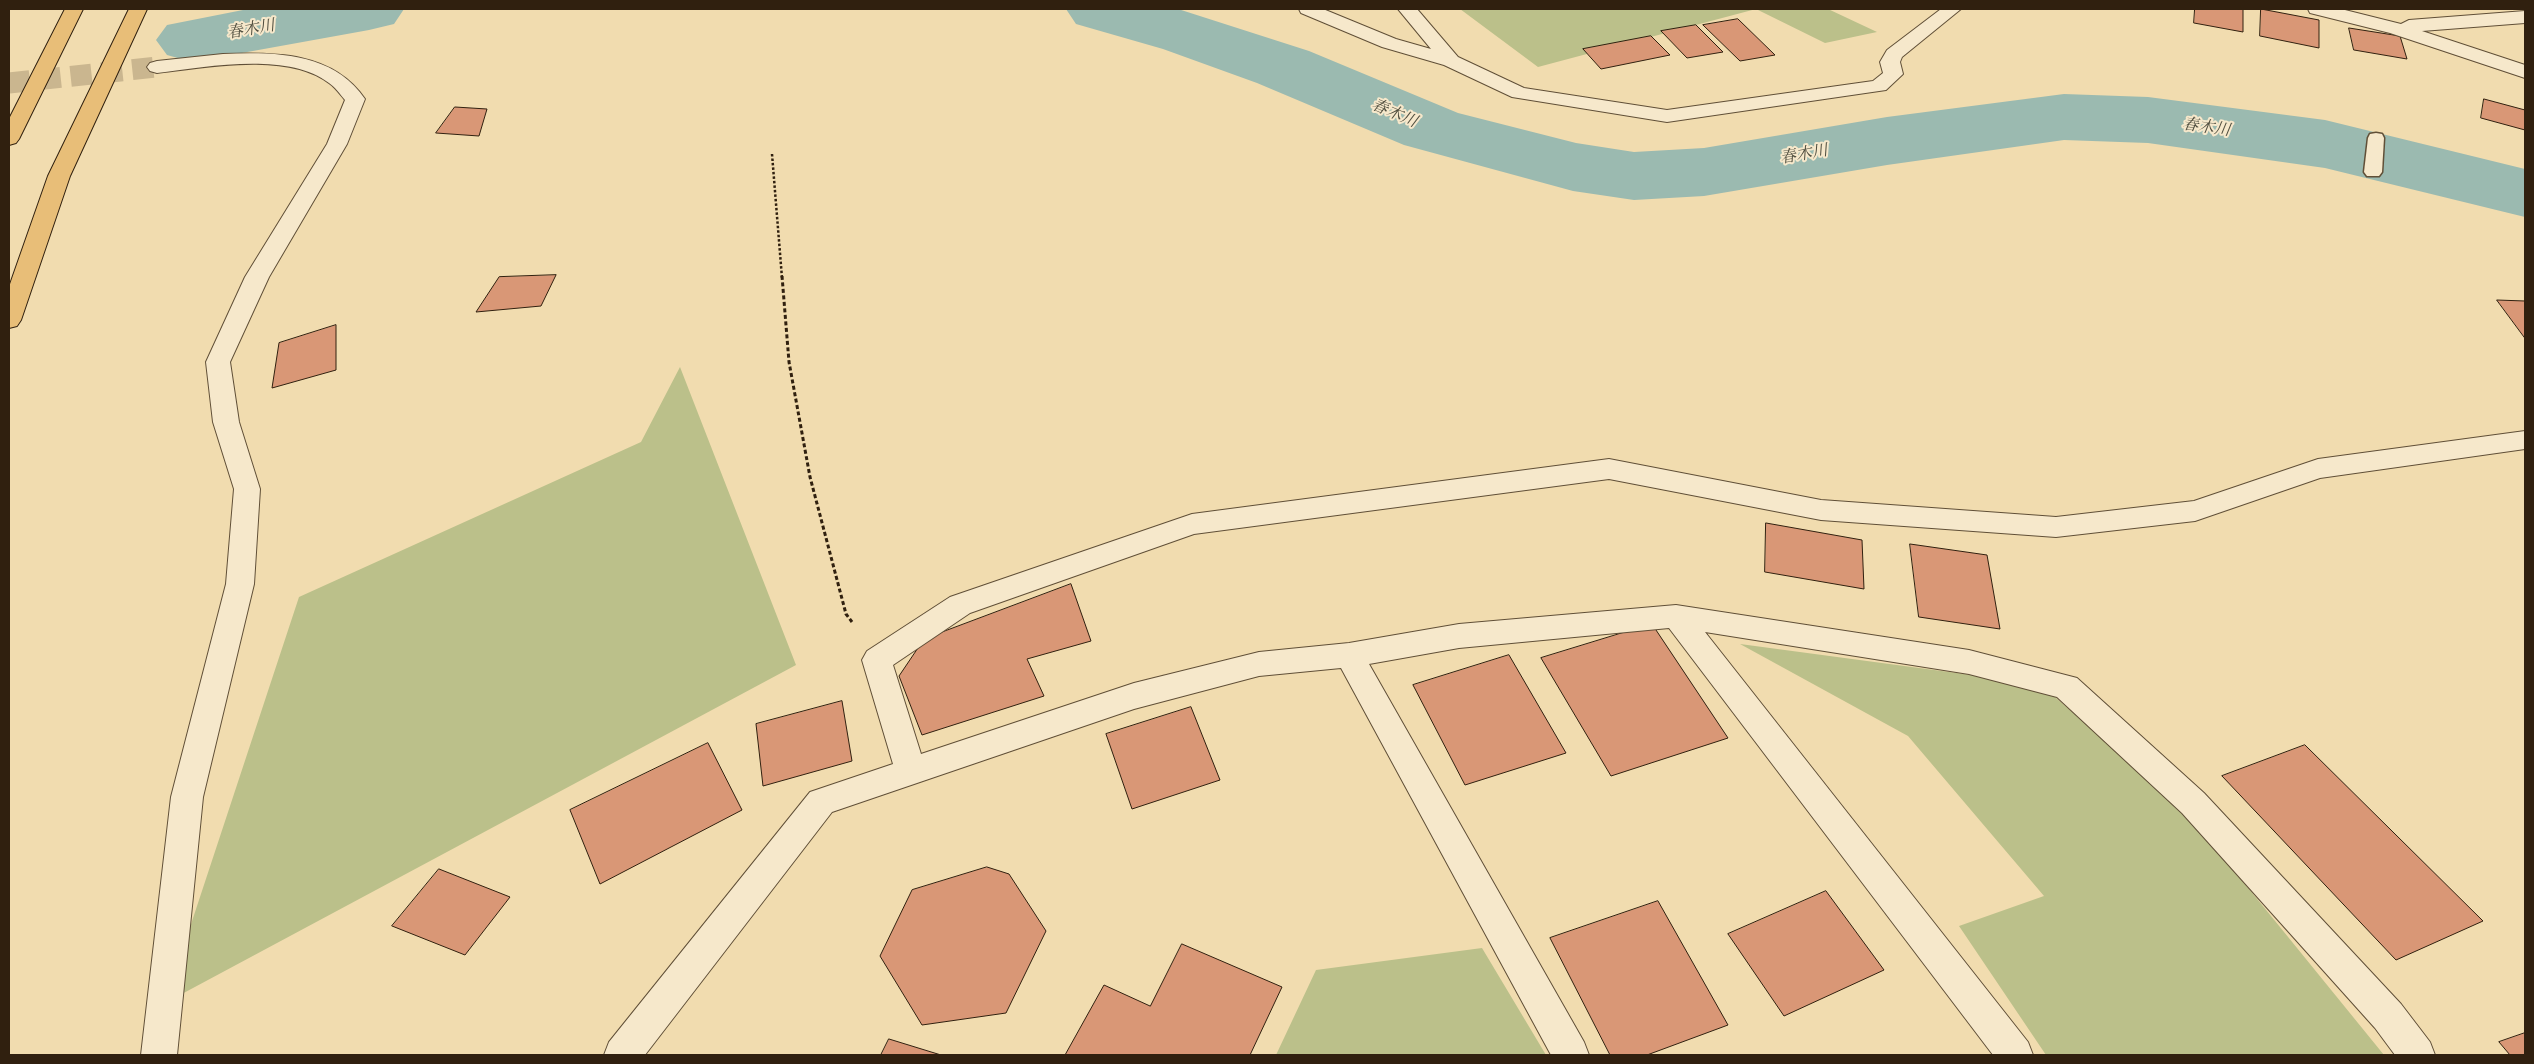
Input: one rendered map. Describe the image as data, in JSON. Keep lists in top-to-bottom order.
{
  "water": ["春木川"]
}
